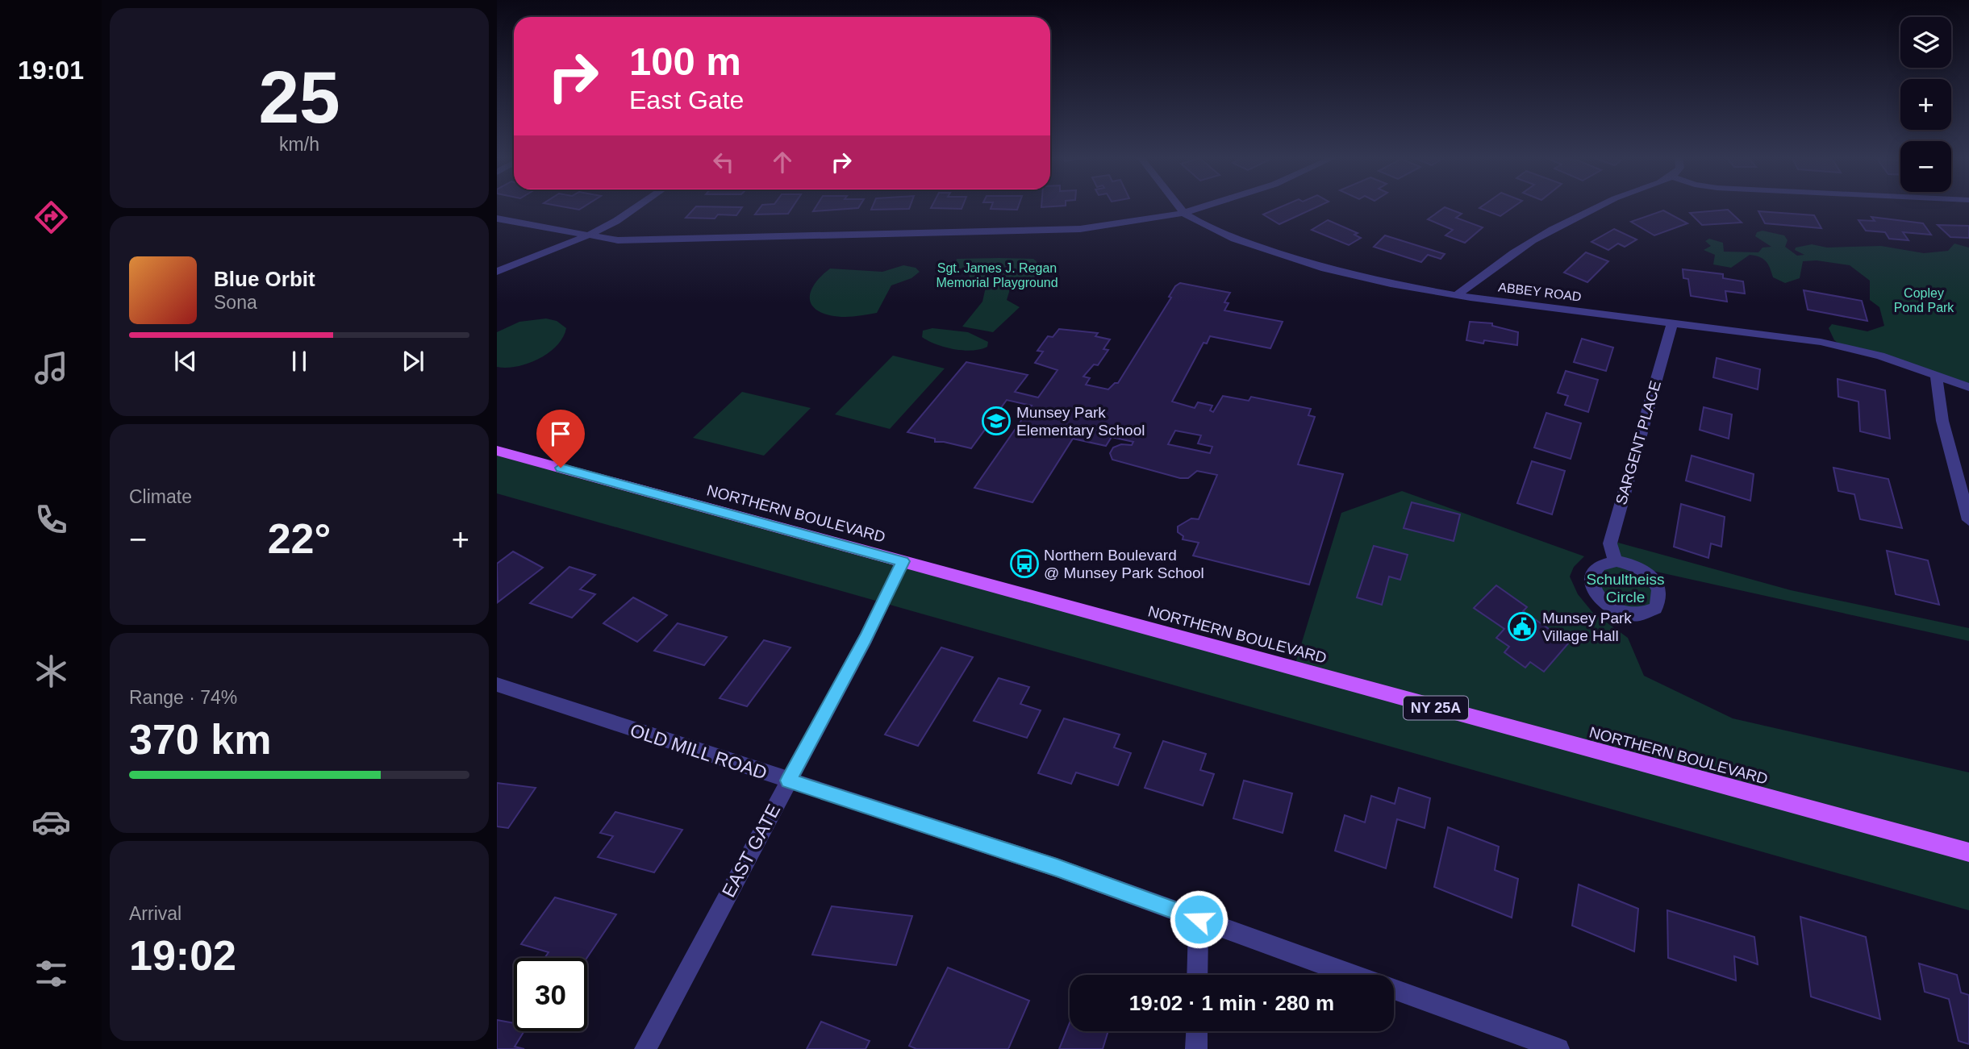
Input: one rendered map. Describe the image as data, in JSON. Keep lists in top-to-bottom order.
{
  "streets": {
    "main road": ["NORTHERN BOULEVARD", "NY 25A"],
    "street": [
      "ABBEY ROAD",
      "SARGENT PLACE",
      "OLD MILL ROAD",
      "EAST GATE"
    ]
  },
  "crossings": [
    ["ABBEY ROAD", "SARGENT PLACE"],
    ["NORTHERN BOULEVARD", "EAST GATE"],
    ["OLD MILL ROAD", "EAST GATE"]
  ],
  "parks": ["Sgt. James J. Regan Memorial Playground", "Copley Pond Park", "Schultheiss Circle"],
  "places": {
    "school or university": ["Munsey Park Elementary School"],
    "bus stop": ["Northern Boulevard @ Munsey Park School"],
    "public building": ["Munsey Park Village Hall"]
  },
  "page": {
    "tabs": "19:01",
    "tile": [
      ["25", "km/h"],
      "Climate",
      ["Range · 74%", "370 km"],
      ["Arrival", "19:02"]
    ],
    "map_buttons": ["+", "−"],
    "turn": ["100 m", "East Gate"],
    "song": ["Blue Orbit", "Sona"],
    "heat": ["−", "22°", "+"],
    "limit": "30",
    "trip": "19:02 · 1 min · 280 m"
  }
}
